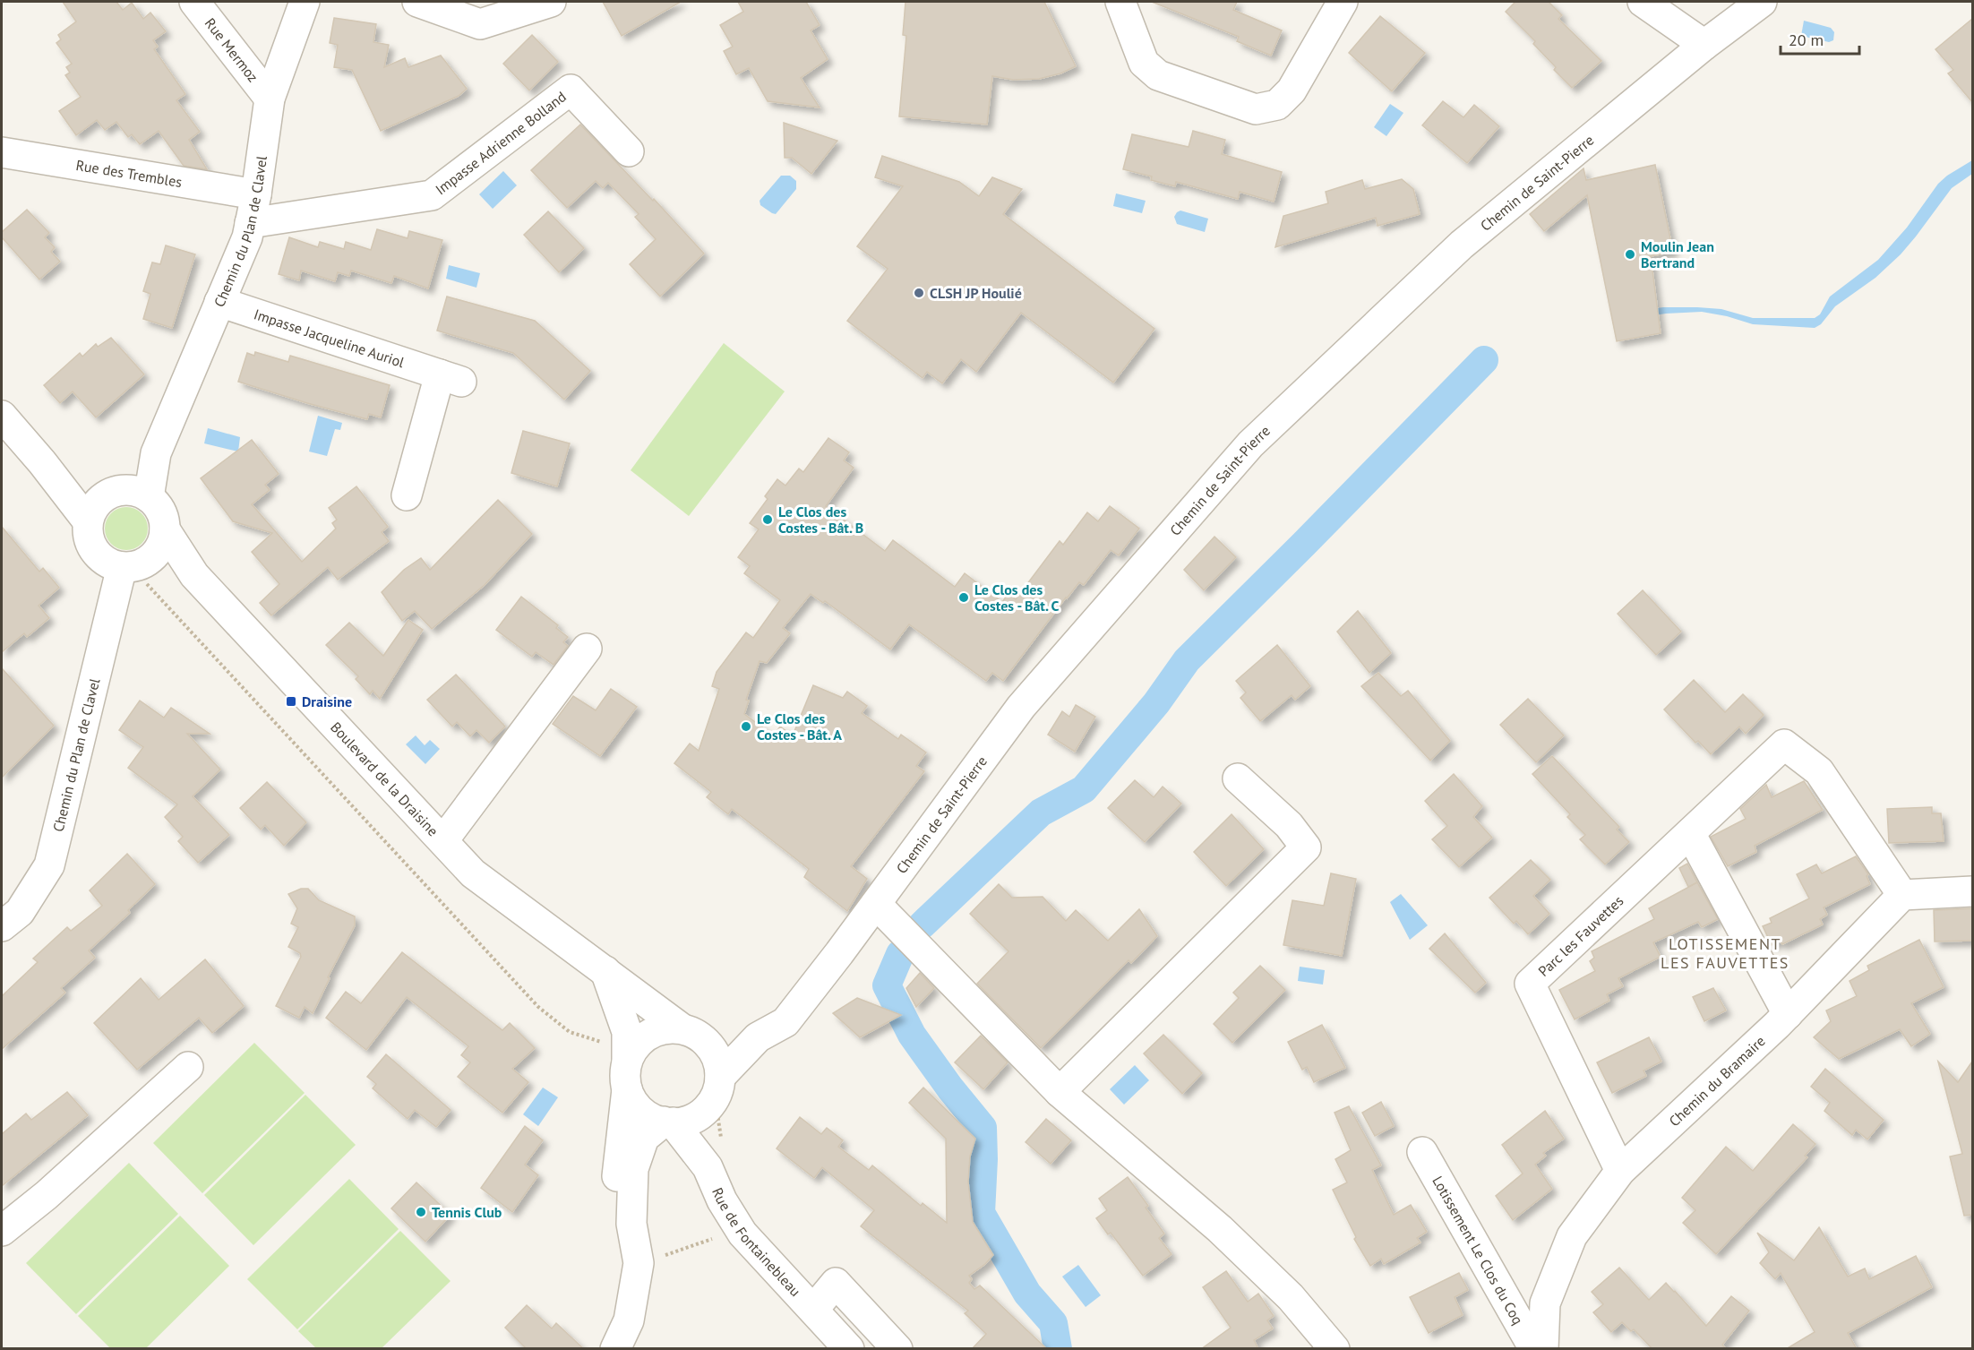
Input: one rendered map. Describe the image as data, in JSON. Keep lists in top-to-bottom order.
{
  "streets": {
    "street": [
      "Rue Mermoz",
      "Impasse Adrienne Bolland",
      "Rue des Trembles",
      "Chemin de Saint-Pierre",
      "Chemin du Plan de Clavel",
      "Impasse Jacqueline Auriol",
      "Boulevard de la Draisine",
      "Parc les Fauvettes",
      "Chemin du Bramaire",
      "Rue de Fontainebleau",
      "Lotissement Le Clos du Coq"
    ]
  },
  "crossings": [
    ["Rue Mermoz", "Chemin du Plan de Clavel"],
    ["Impasse Adrienne Bolland", "Rue des Trembles"],
    ["Impasse Adrienne Bolland", "Chemin du Plan de Clavel"],
    ["Rue des Trembles", "Chemin du Plan de Clavel"],
    ["Chemin de Saint-Pierre", "Boulevard de la Draisine"],
    ["Chemin de Saint-Pierre", "Rue de Fontainebleau"],
    ["Chemin du Plan de Clavel", "Impasse Jacqueline Auriol"],
    ["Chemin du Plan de Clavel", "Boulevard de la Draisine"],
    ["Boulevard de la Draisine", "Rue de Fontainebleau"],
    ["Parc les Fauvettes", "Chemin du Bramaire"]
  ],
  "districts": ["LOTISSEMENT LES FAUVETTES"],
  "places": {
    "other": [
      "Moulin Jean Bertrand",
      "CLSH JP Houlié",
      "Le Clos des Costes - Bât. B",
      "Le Clos des Costes - Bât. C",
      "Le Clos des Costes - Bât. A",
      "Tennis Club"
    ],
    "transit": ["Draisine"]
  },
  "scale_bar": "20 m"
}
